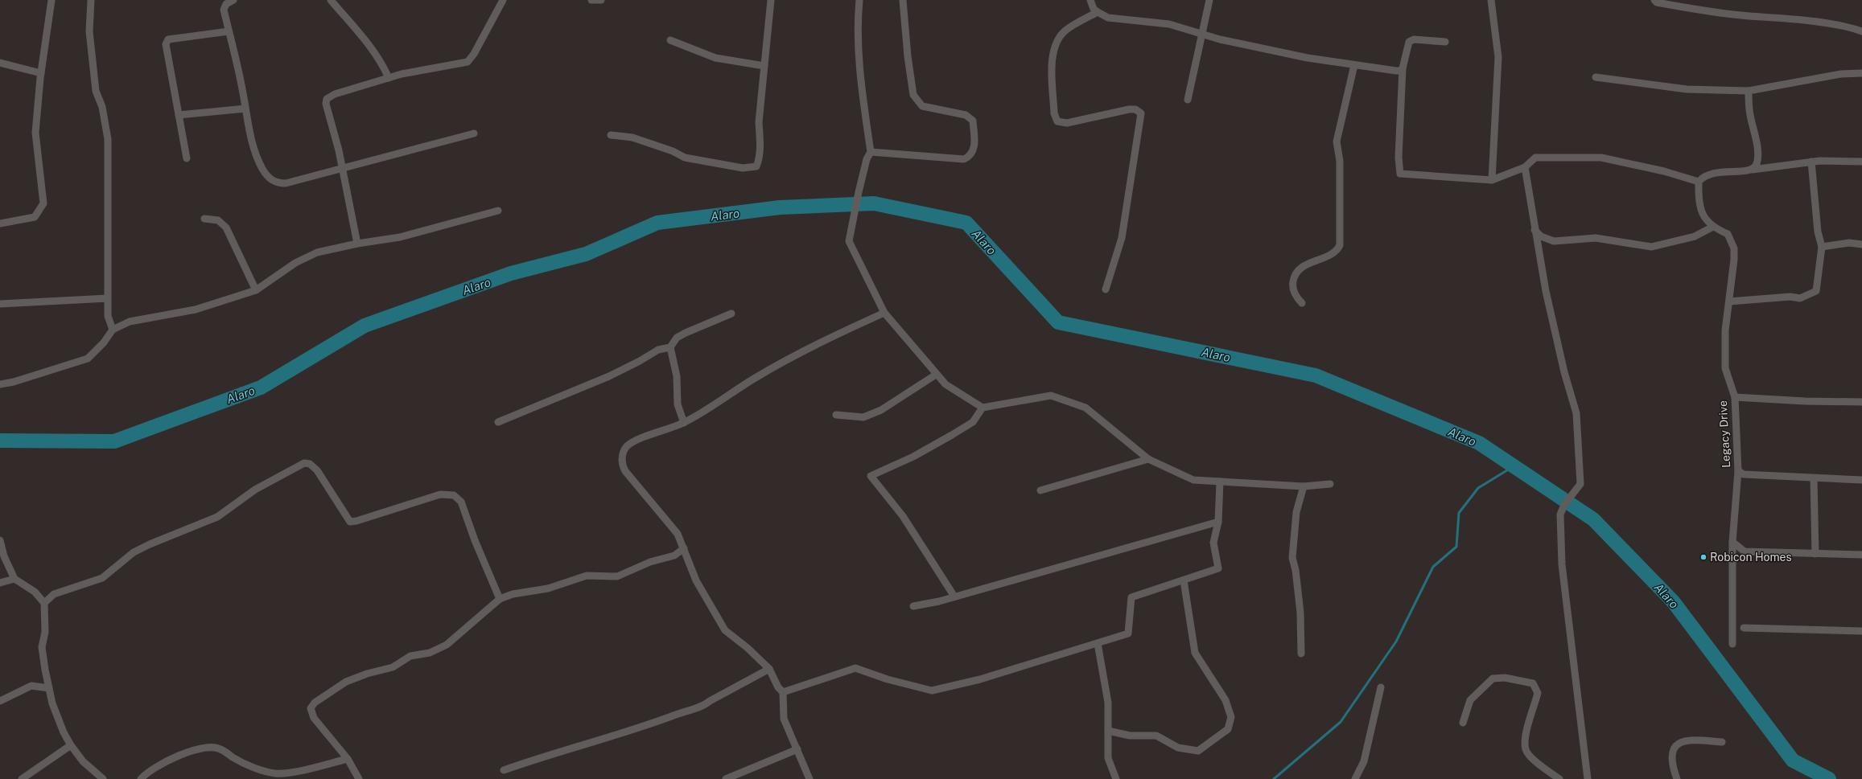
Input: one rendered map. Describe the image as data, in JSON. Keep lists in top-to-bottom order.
{
  "streets": {
    "street": ["Legacy Drive"]
  },
  "water": ["Alaro"],
  "places": ["Robicon Homes"]
}
